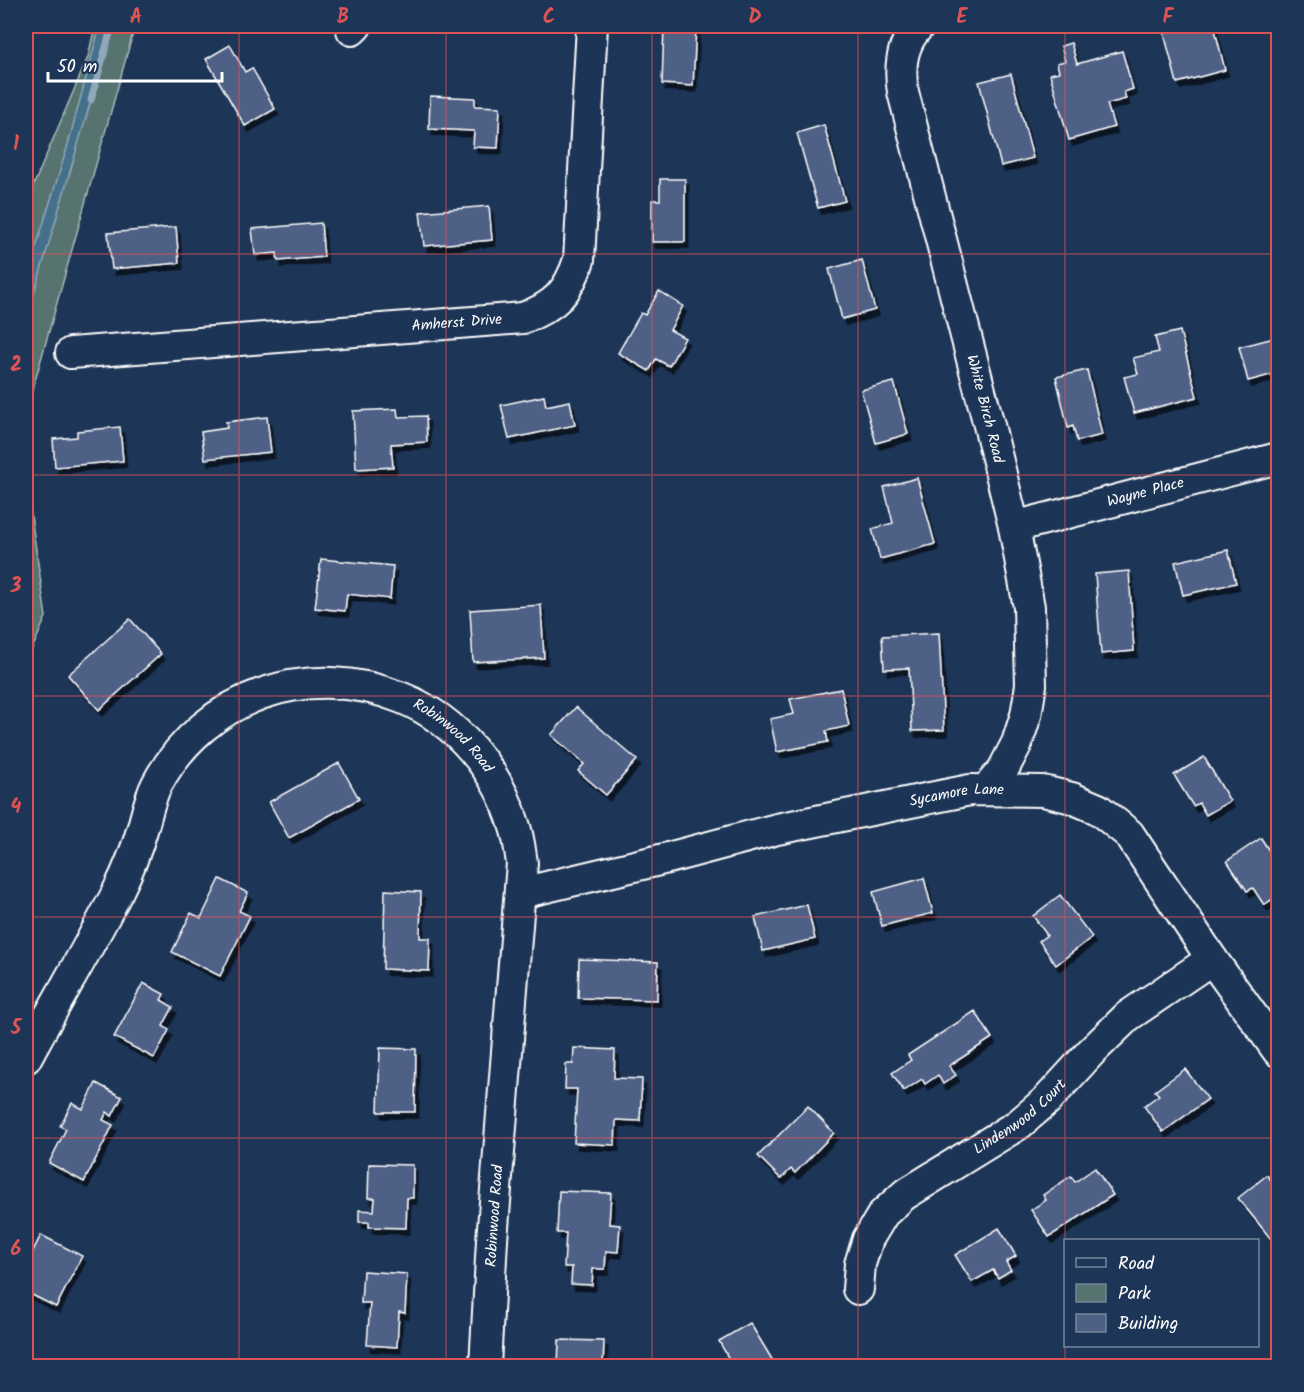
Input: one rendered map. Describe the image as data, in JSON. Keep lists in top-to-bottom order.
{
  "streets": {
    "street": [
      "Amherst Drive",
      "White Birch Road",
      "Wayne Place",
      "Robinwood Road",
      "Sycamore Lane",
      "Lindenwood Court"
    ]
  },
  "crossings": [
    ["White Birch Road", "Wayne Place"],
    ["White Birch Road", "Sycamore Lane"],
    ["Robinwood Road", "Sycamore Lane"],
    ["Sycamore Lane", "Lindenwood Court"]
  ],
  "legend": ["Road", "Park", "Building"],
  "scale_bar": "50 m",
  "grid": {
    "columns": [
      "A",
      "B",
      "C",
      "D",
      "E",
      "F"
    ],
    "rows": [
      "1",
      "2",
      "3",
      "4",
      "5",
      "6"
    ]
  }
}
